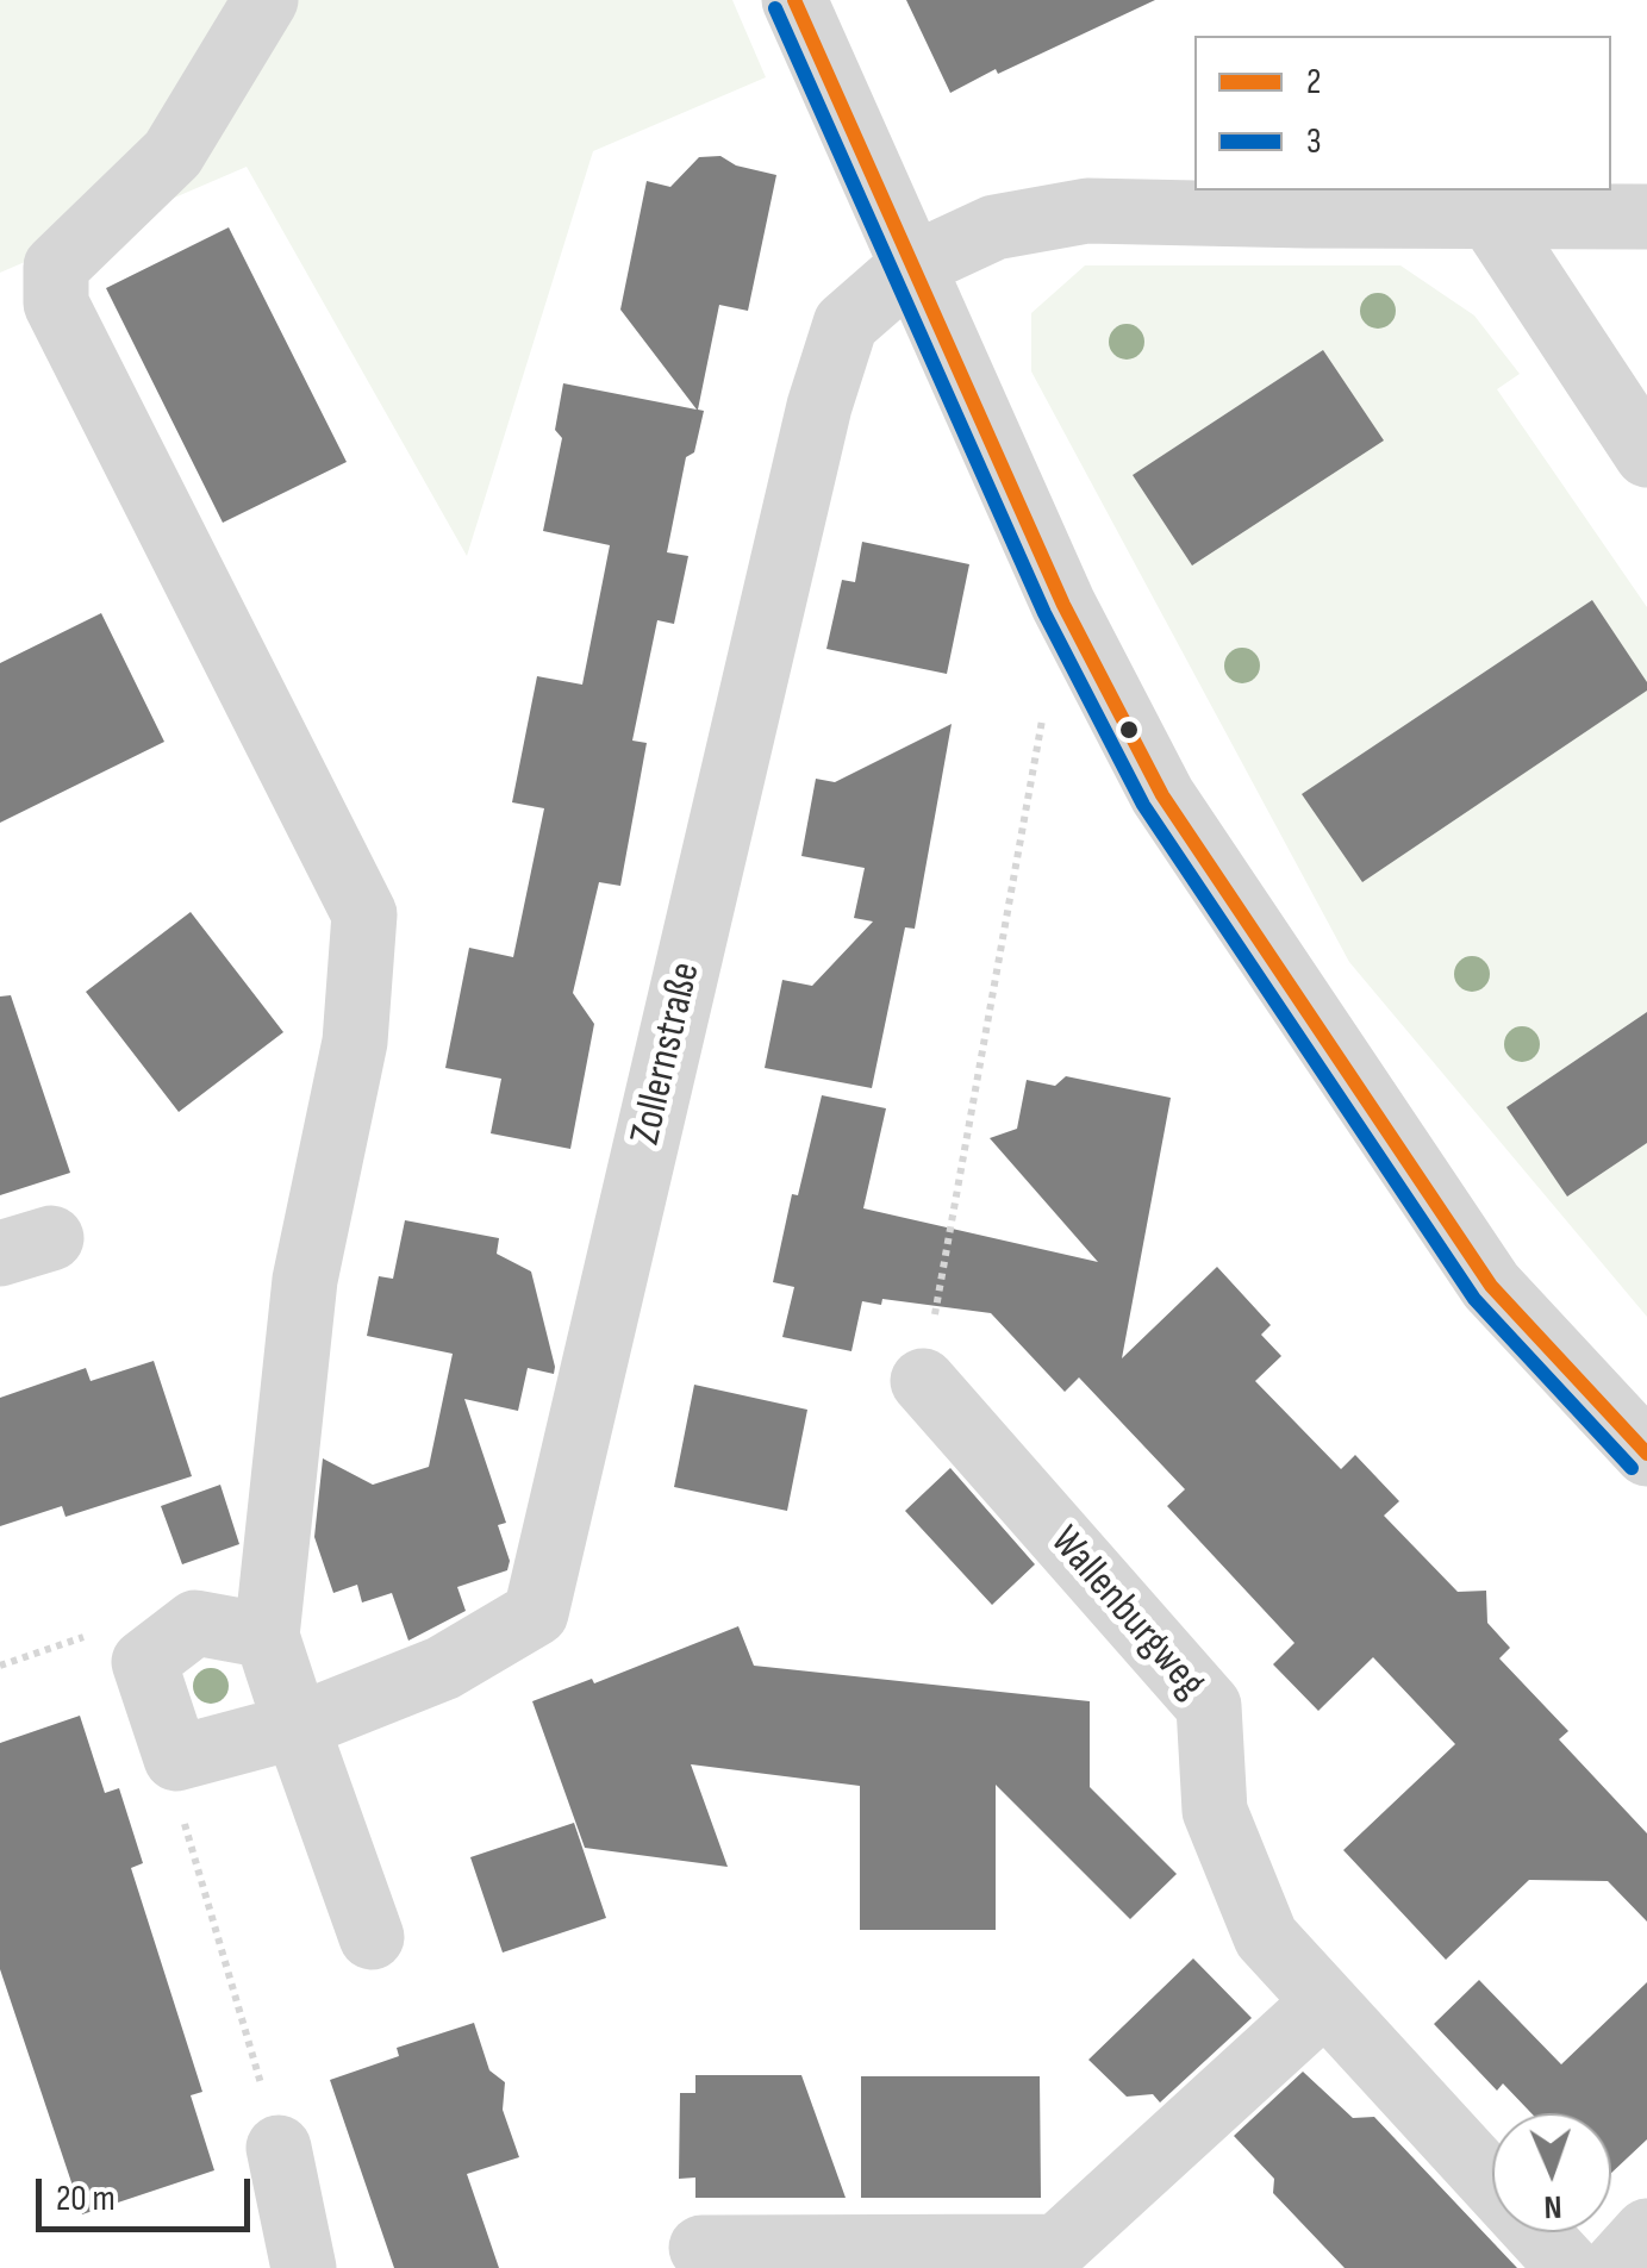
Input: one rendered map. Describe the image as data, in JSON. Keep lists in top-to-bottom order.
{
  "streets": {
    "street": ["Zollernstraße", "Wallenburgweg"]
  },
  "lines": ["transit line 2", "transit line 3"],
  "legend": ["2", "3"],
  "scale_bar": "20 m",
  "north": "bottom"
}
